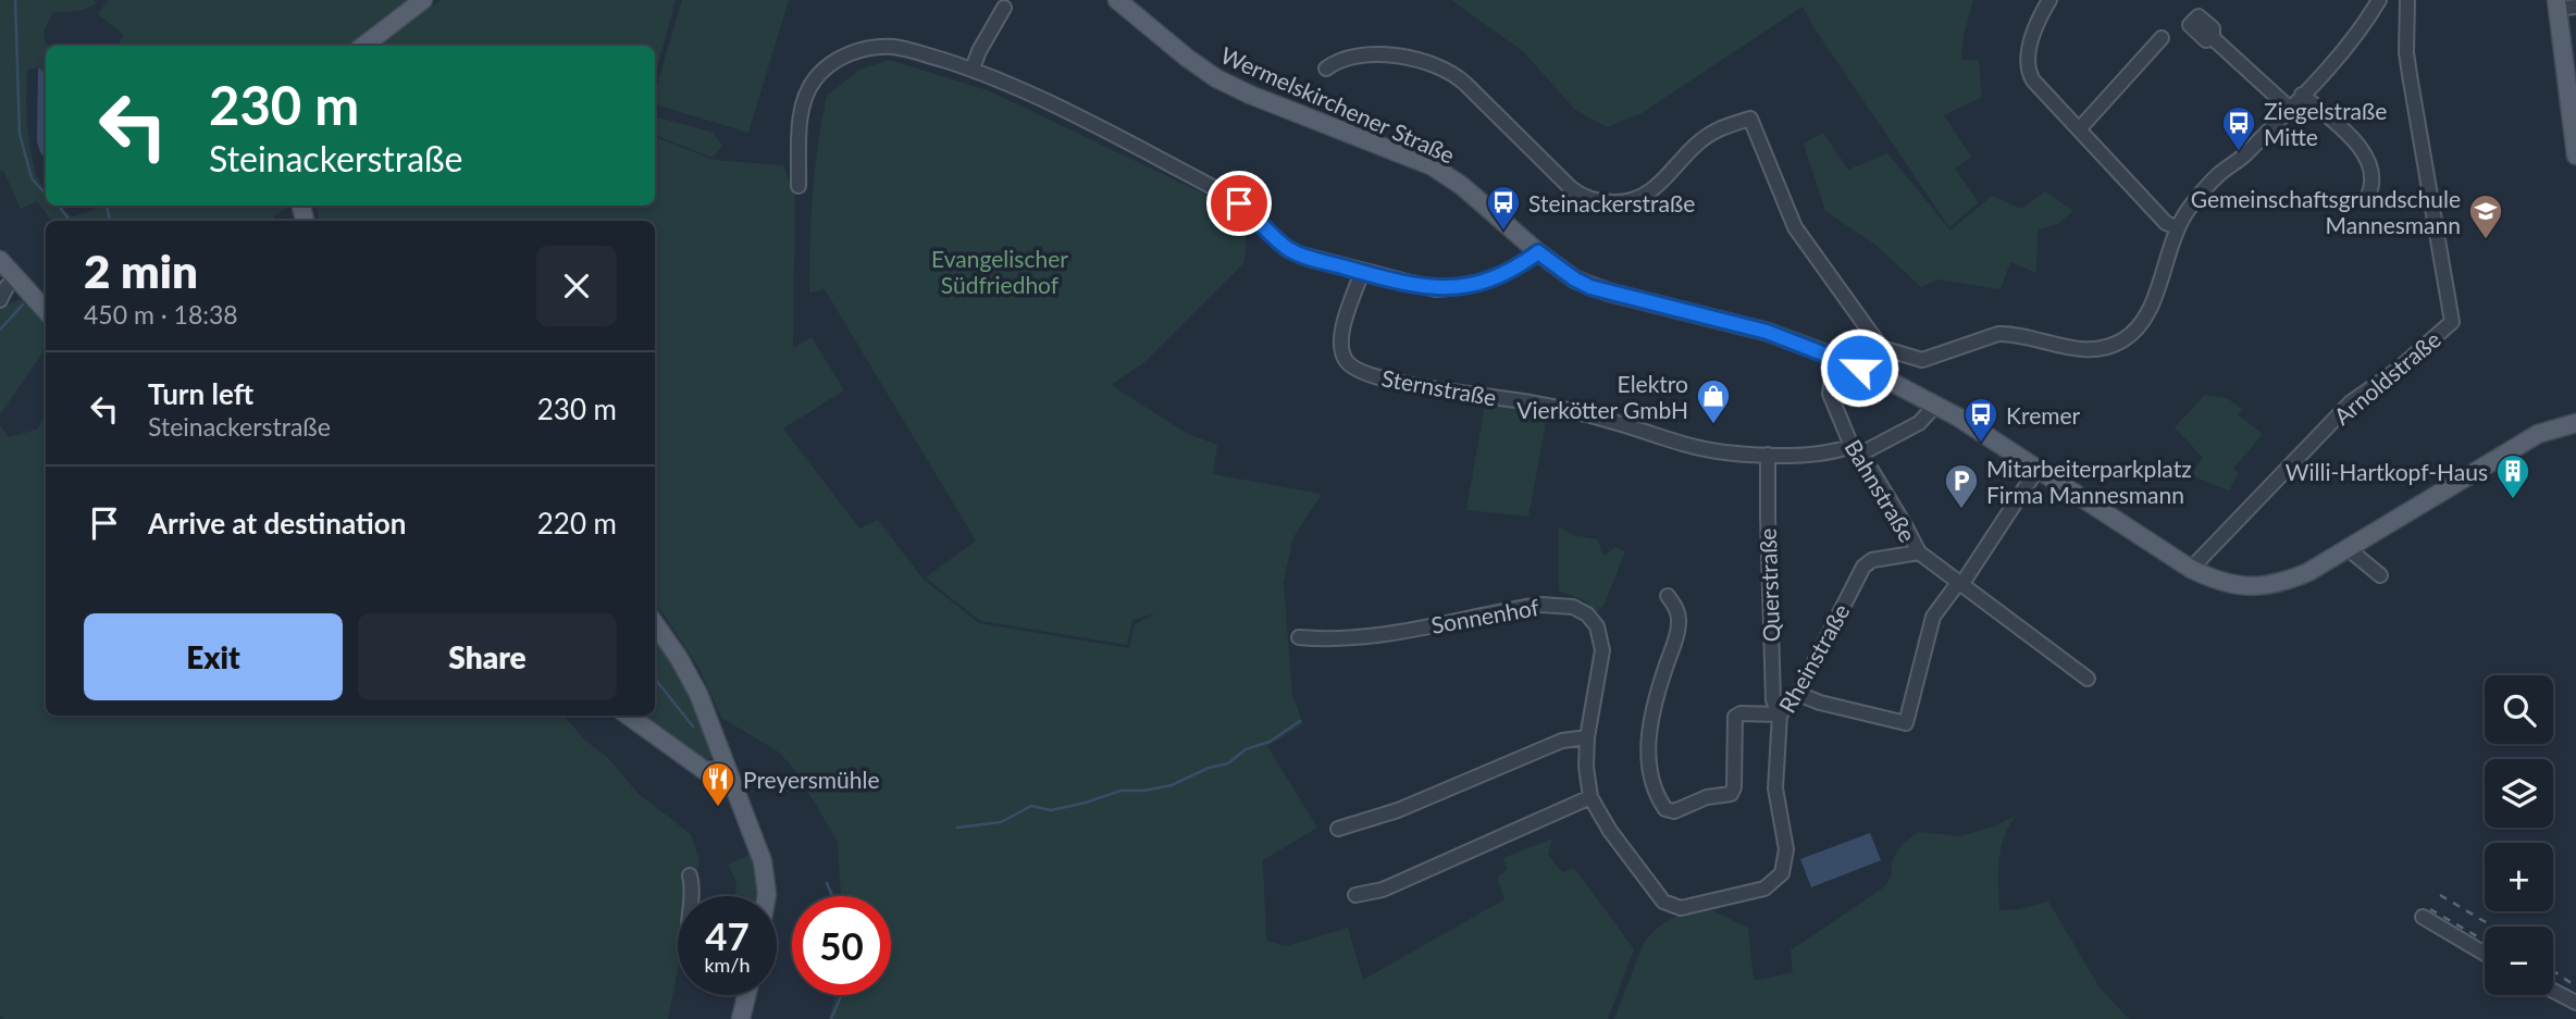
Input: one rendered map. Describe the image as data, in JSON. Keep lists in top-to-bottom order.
{
  "streets": {
    "main road": ["Wermelskirchener Straße"],
    "street": [
      "Arnoldstraße",
      "Sternstraße",
      "Bahnstraße",
      "Querstraße",
      "Sonnenhof",
      "Rheinstraße"
    ]
  },
  "crossings": [
    ["Wermelskirchener Straße", "Arnoldstraße"],
    ["Wermelskirchener Straße", "Sternstraße"],
    ["Wermelskirchener Straße", "Bahnstraße"],
    ["Sternstraße", "Bahnstraße"],
    ["Sternstraße", "Querstraße"],
    ["Bahnstraße", "Rheinstraße"],
    ["Querstraße", "Rheinstraße"],
    ["Sonnenhof", "Rheinstraße"]
  ],
  "parks": ["Evangelischer Südfriedhof"],
  "places": {
    "bus stop": ["Ziegelstraße Mitte", "Steinackerstraße", "Kremer"],
    "school or university": ["Gemeinschaftsgrundschule Mannesmann"],
    "shop": ["Elektro Vierkötter GmbH"],
    "building": ["Willi-Hartkopf-Haus"],
    "parking": ["Mitarbeiterparkplatz Firma Mannesmann"],
    "restaurant": ["Preyersmühle"]
  },
  "page": {
    "turn": ["230 m", "Steinackerstraße"],
    "heading": ["2 min", "450 m · 18:38"],
    "list": [
      {
        "name": "Turn left",
        "note": "Steinackerstraße",
        "value": "230 m"
      },
      {
        "name": "Arrive at destination",
        "value": "220 m"
      }
    ],
    "buttons": ["Exit", "Share"],
    "map_buttons": ["+", "−"],
    "speed": "47 km/h",
    "limit": "50"
  }
}
